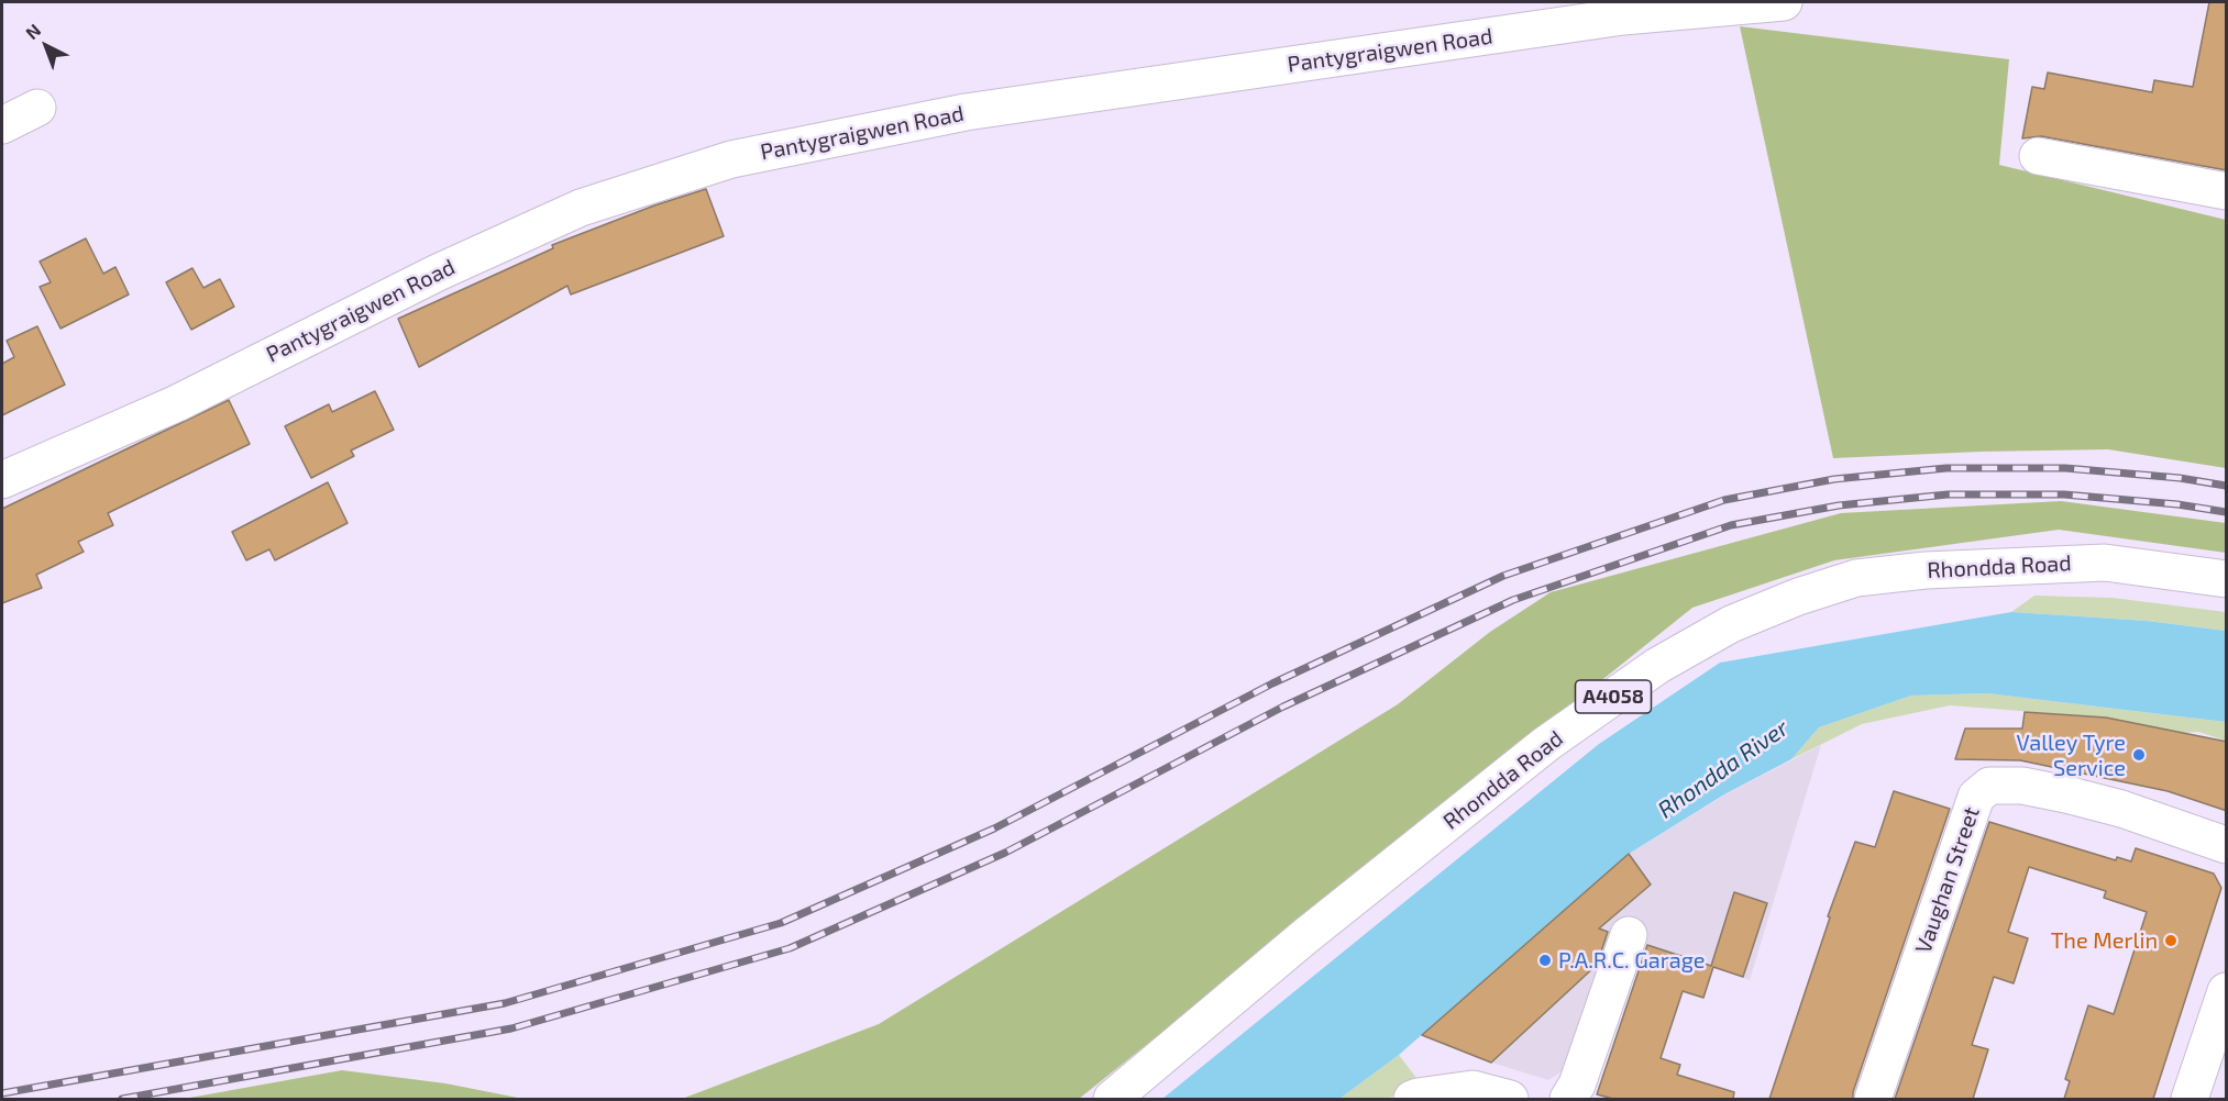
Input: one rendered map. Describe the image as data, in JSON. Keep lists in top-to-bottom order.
{
  "streets": {
    "street": [
      "Pantygraigwen Road",
      "Rhondda Road",
      "A4058",
      "Vaughan Street"
    ]
  },
  "water": ["Rhondda River"],
  "places": ["Valley Tyre Service", "The Merlin", "P.A.R.C. Garage"],
  "north": "top left"
}
